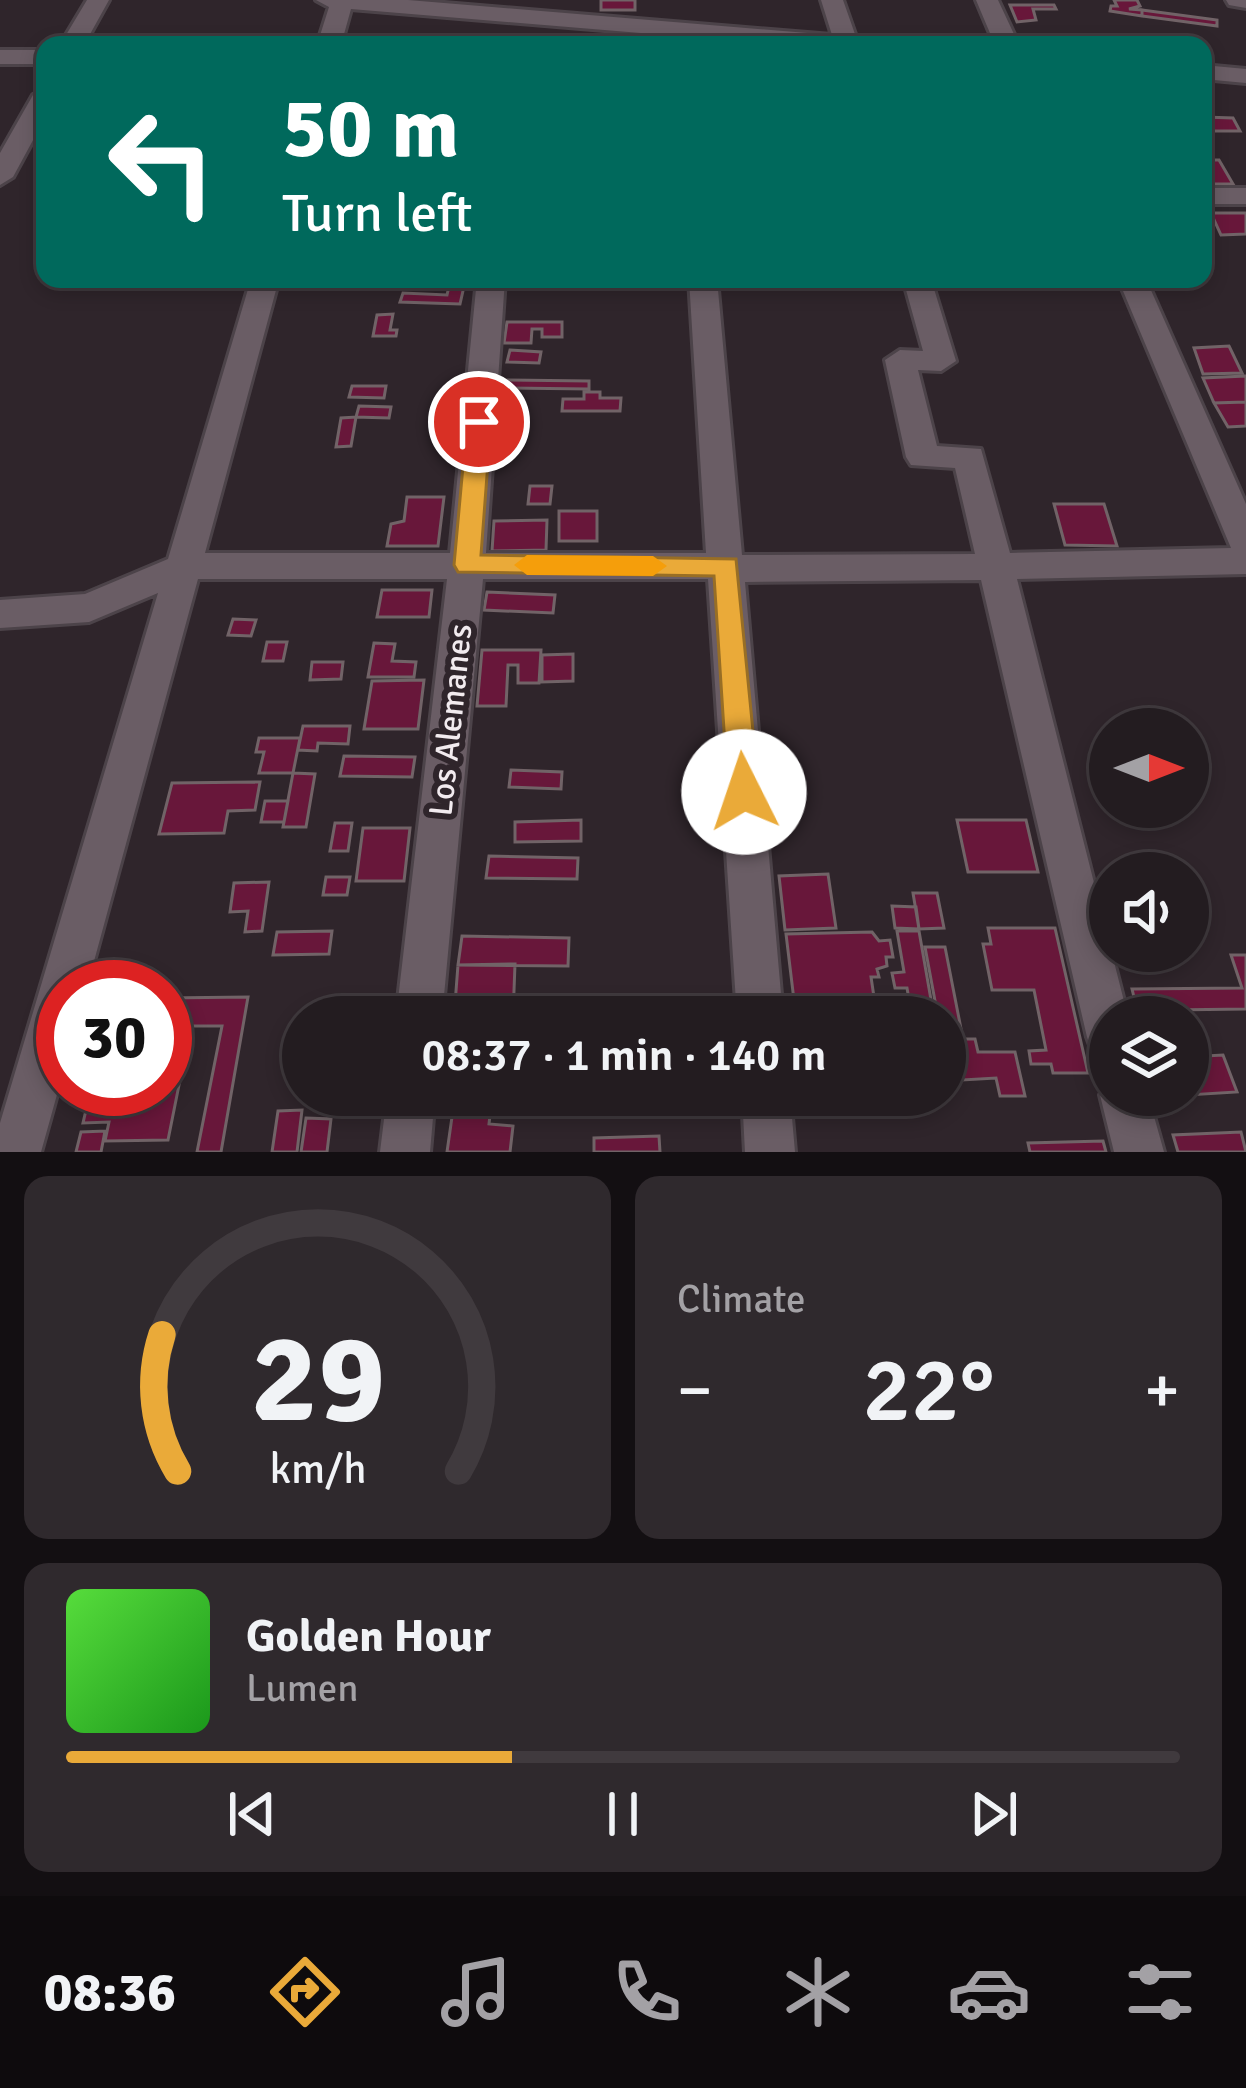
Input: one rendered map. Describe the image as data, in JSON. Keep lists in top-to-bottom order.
{
  "streets": {
    "street": ["Los Alemanes"]
  },
  "north": "right",
  "page": {
    "turn": ["50 m", "Turn left"],
    "limit": "30",
    "trip": "08:37 · 1 min · 140 m",
    "tile": "Climate",
    "heat": ["−", "22°", "+"],
    "song": ["Golden Hour", "Lumen"],
    "tabs": "08:36",
    "gauge": ["29", "km/h"]
  }
}
